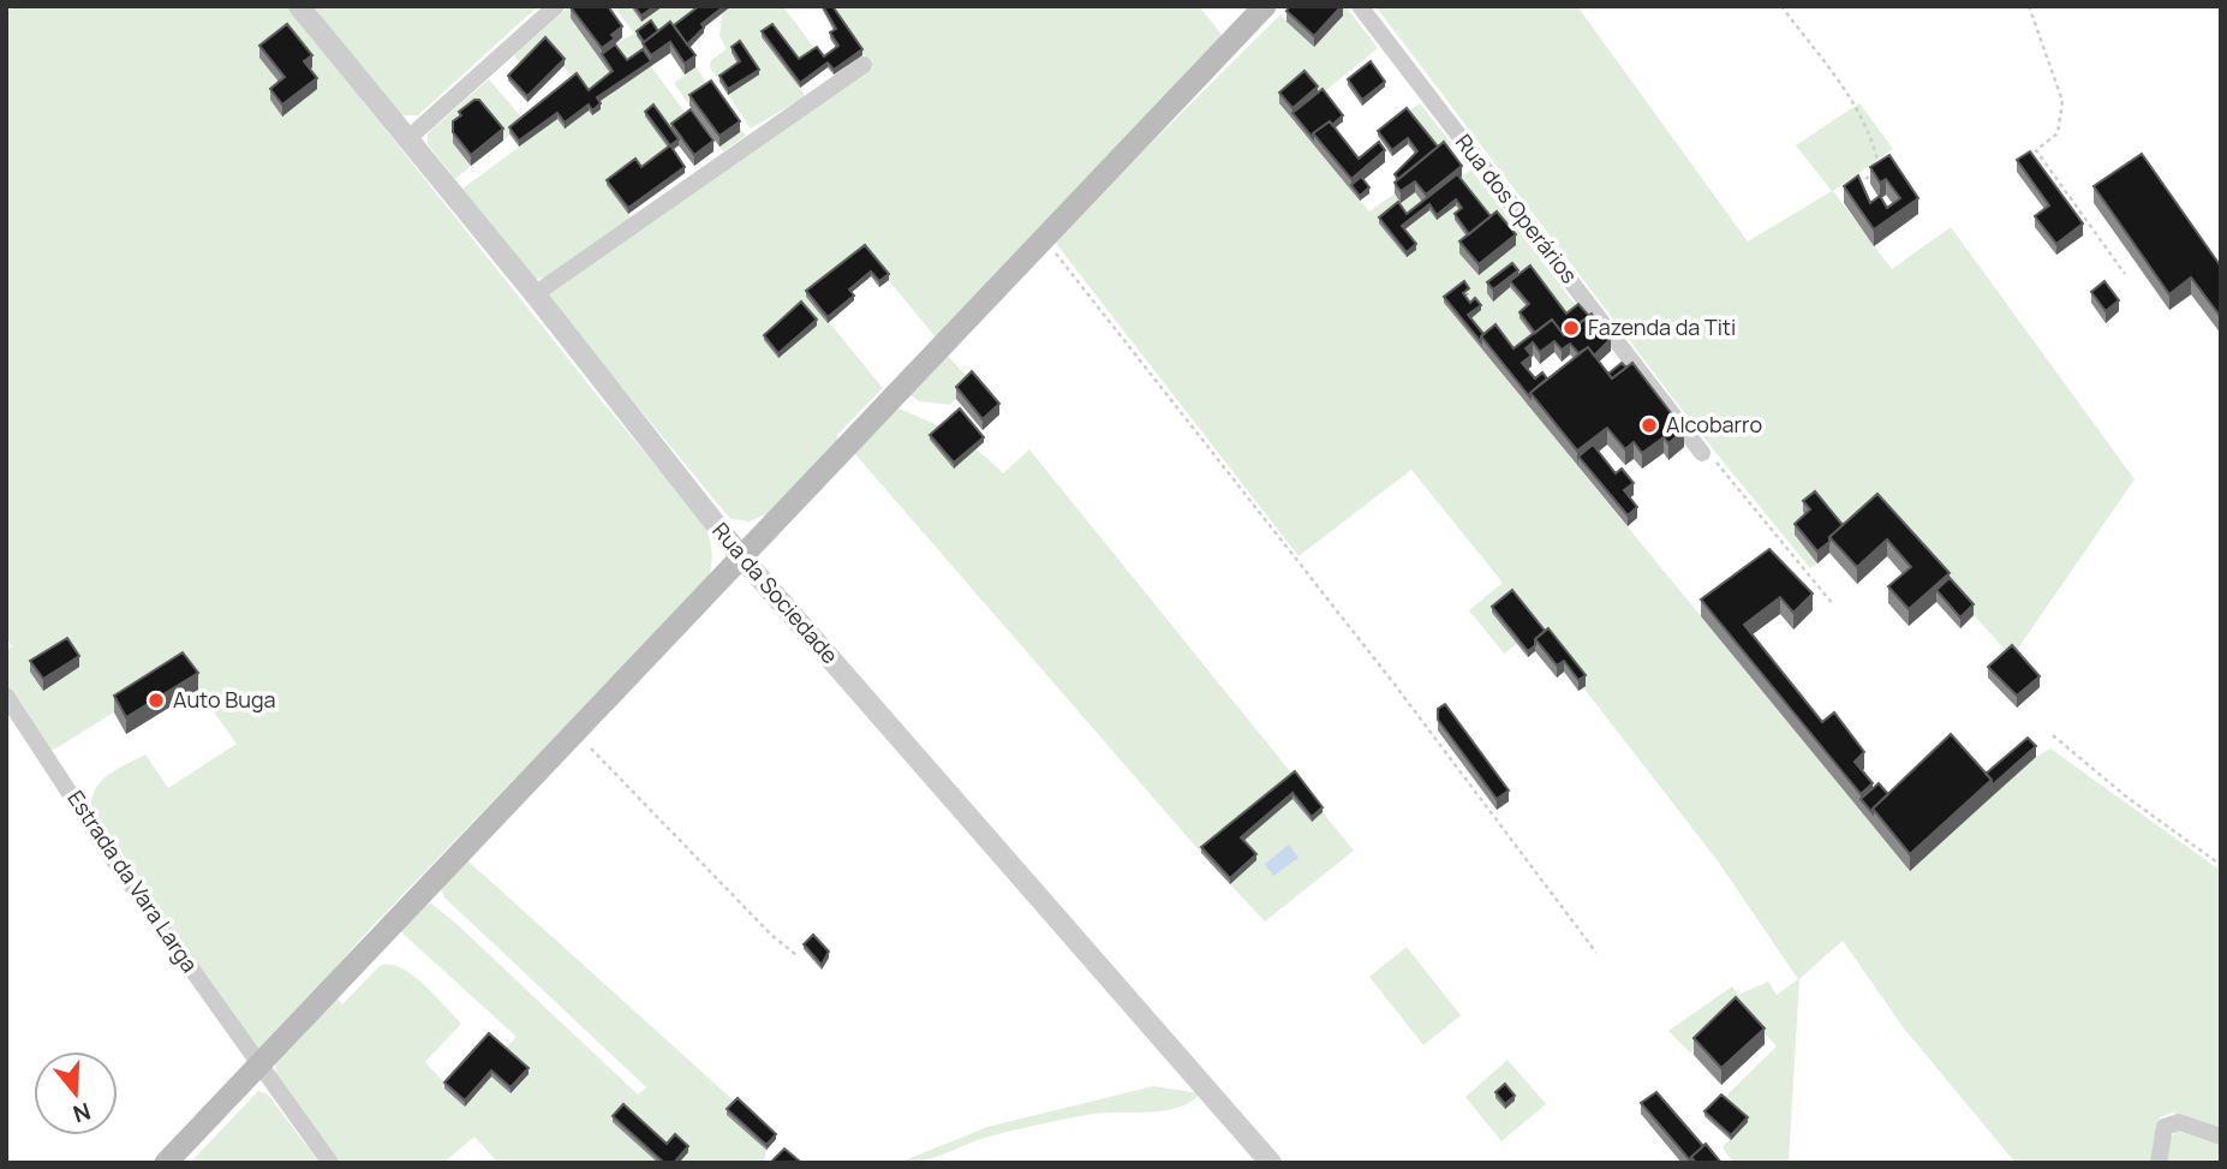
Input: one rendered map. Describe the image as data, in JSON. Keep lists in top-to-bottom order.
{
  "streets": {
    "street": ["Rua dos Operários", "Rua da Sociedade", "Estrada da Vara Larga"]
  },
  "places": ["Fazenda da Titi", "Alcobarro", "Auto Buga"],
  "north": "bottom"
}
